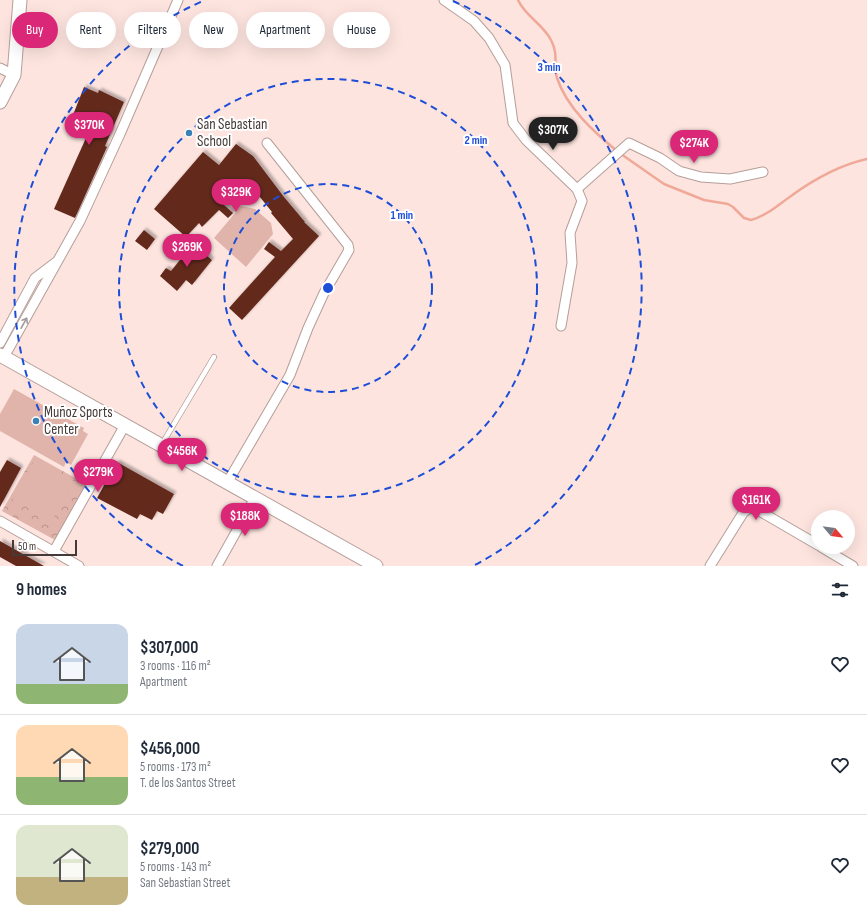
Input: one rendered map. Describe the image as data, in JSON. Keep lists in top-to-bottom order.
{
  "places": ["San Sebastian School", "Muñoz Sports Center"],
  "scale_bar": "50 m",
  "north": "bottom right",
  "page": {
    "chip": [
      "Buy",
      "Rent",
      "Filters",
      "New",
      "Apartment",
      "House"
    ],
    "price": [
      "$370K",
      "$307K",
      "$274K",
      "$329K",
      "$269K",
      "$456K",
      "$279K",
      "$161K",
      "$188K"
    ],
    "scale": "50 m",
    "heading": "9 homes",
    "list": [
      {
        "name": "$307,000",
        "note": "3 rooms · 116 m² · Apartment"
      },
      {
        "name": "$456,000",
        "note": "5 rooms · 173 m² · T. de los Santos Street"
      },
      {
        "name": "$279,000",
        "note": "5 rooms · 143 m² · San Sebastian Street"
      }
    ]
  },
  "rings": ["3 min", "2 min", "1 min"]
}
